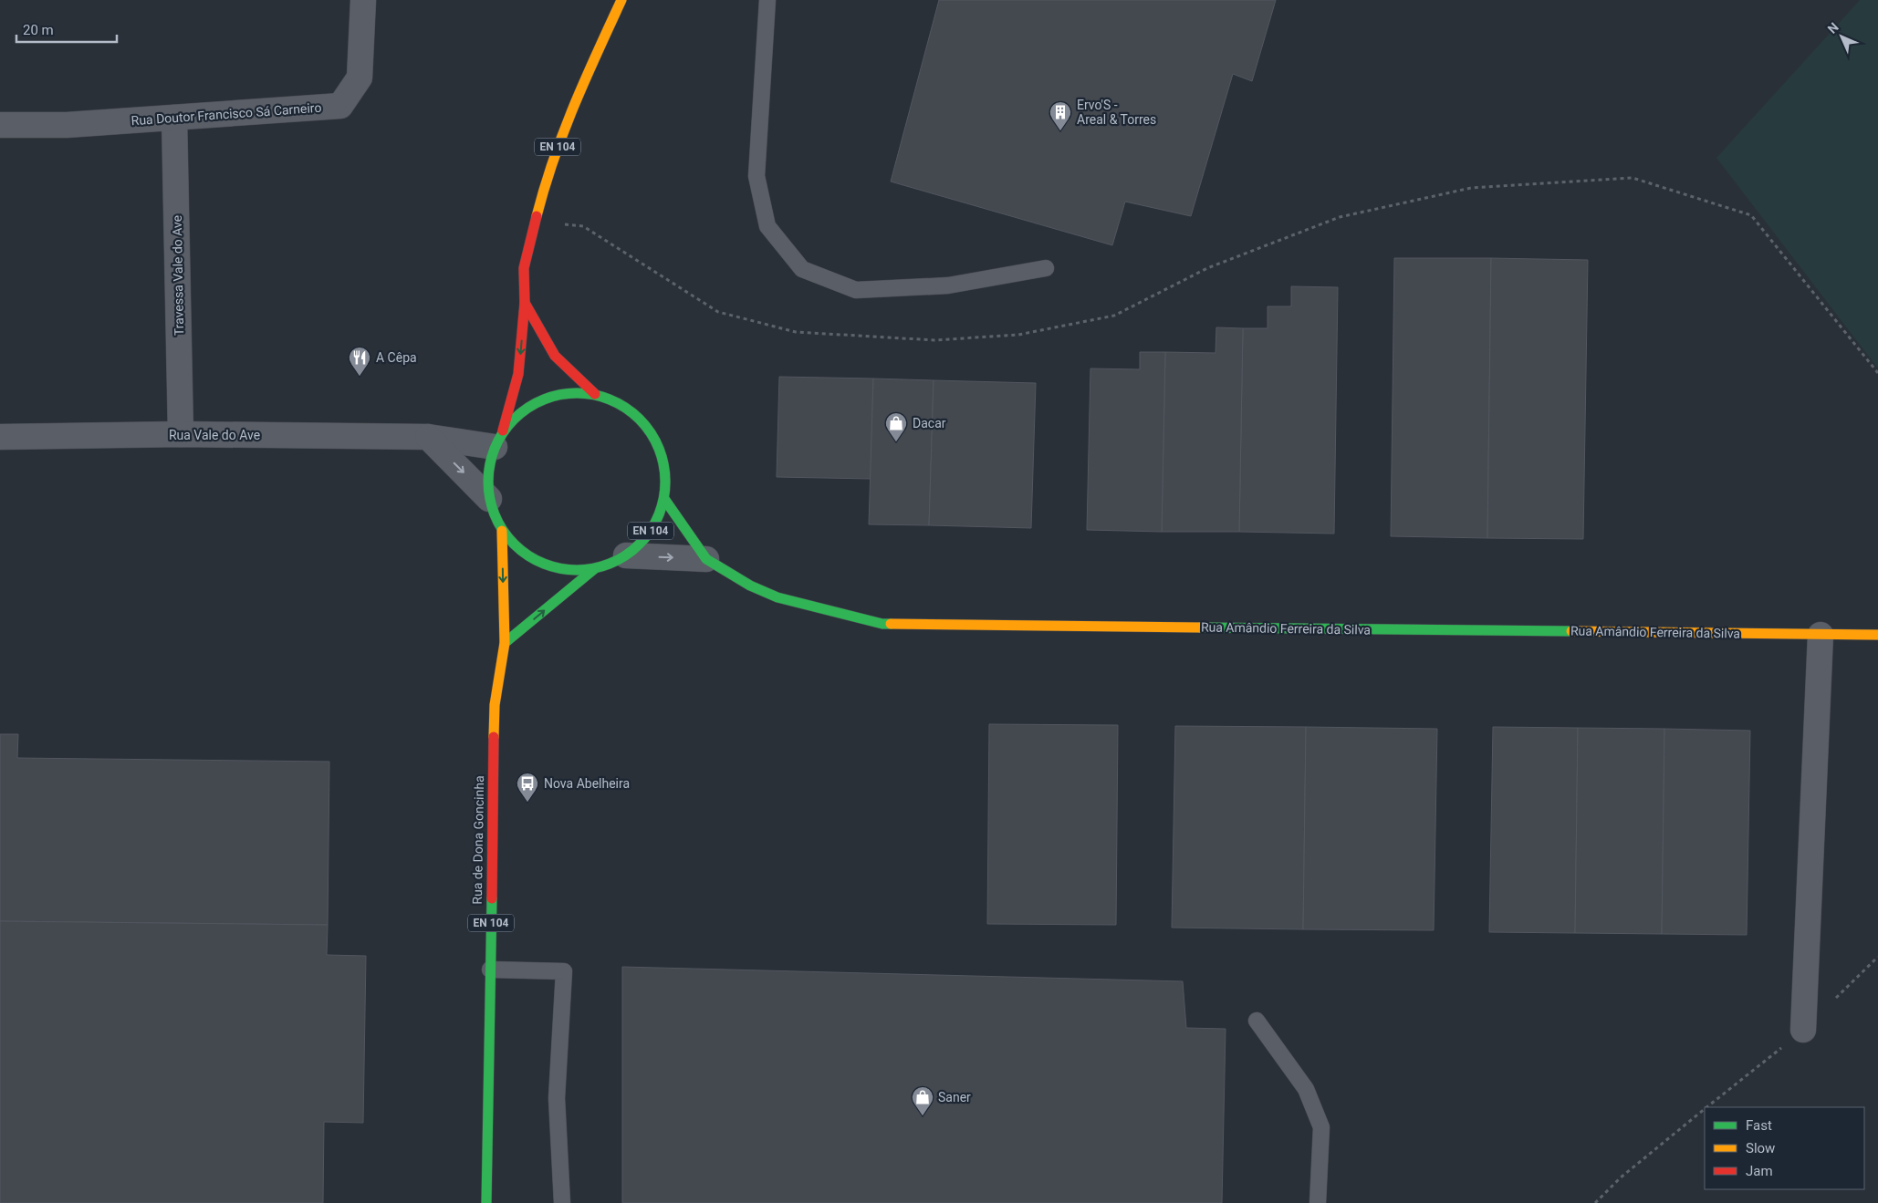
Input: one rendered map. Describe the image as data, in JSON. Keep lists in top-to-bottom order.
{
  "streets": {
    "main road": ["EN 104", "Rua Amândio Ferreira da Silva", "Rua de Dona Goncinha"],
    "street": ["Rua Doutor Francisco Sá Carneiro", "Travessa Vale do Ave", "Rua Vale do Ave"]
  },
  "crossings": [
    ["Rua Doutor Francisco Sá Carneiro", "Travessa Vale do Ave"],
    ["EN 104", "Rua Vale do Ave"],
    ["EN 104", "Rua Amândio Ferreira da Silva"],
    ["EN 104", "Rua de Dona Goncinha"],
    ["Travessa Vale do Ave", "Rua Vale do Ave"]
  ],
  "places": {
    "building": ["Ervo'S - Areal & Torres"],
    "restaurant": ["A Cêpa"],
    "shop": ["Dacar", "Saner"],
    "bus stop": ["Nova Abelheira"]
  },
  "legend": ["Fast", "Slow", "Jam"],
  "scale_bar": "20 m",
  "north": "top left"
}
